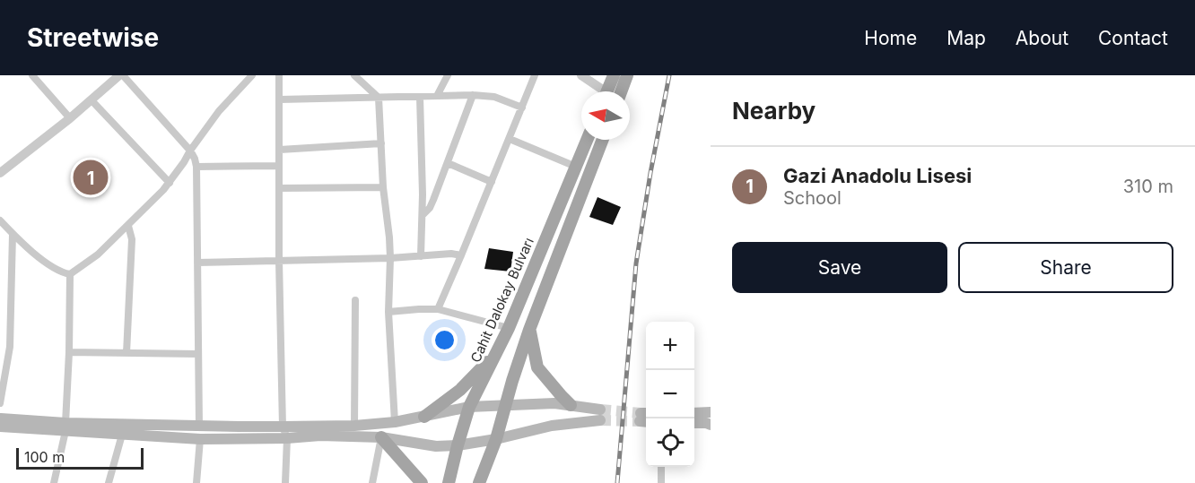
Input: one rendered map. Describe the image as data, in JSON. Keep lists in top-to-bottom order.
{
  "streets": {
    "main road": ["Cahit Dalokay Bulvarı"]
  },
  "scale_bar": "100 m",
  "north": "left",
  "page": {
    "header": "Streetwise",
    "nav": [
      "Home",
      "Map",
      "About",
      "Contact"
    ],
    "heading": "Nearby",
    "list": [
      {
        "mark": "1",
        "name": "Gazi Anadolu Lisesi",
        "note": "School",
        "value": "310 m"
      }
    ],
    "pins": "1",
    "buttons": ["Save", "Share"],
    "map_buttons": ["+", "−"],
    "scale": "100 m"
  }
}
